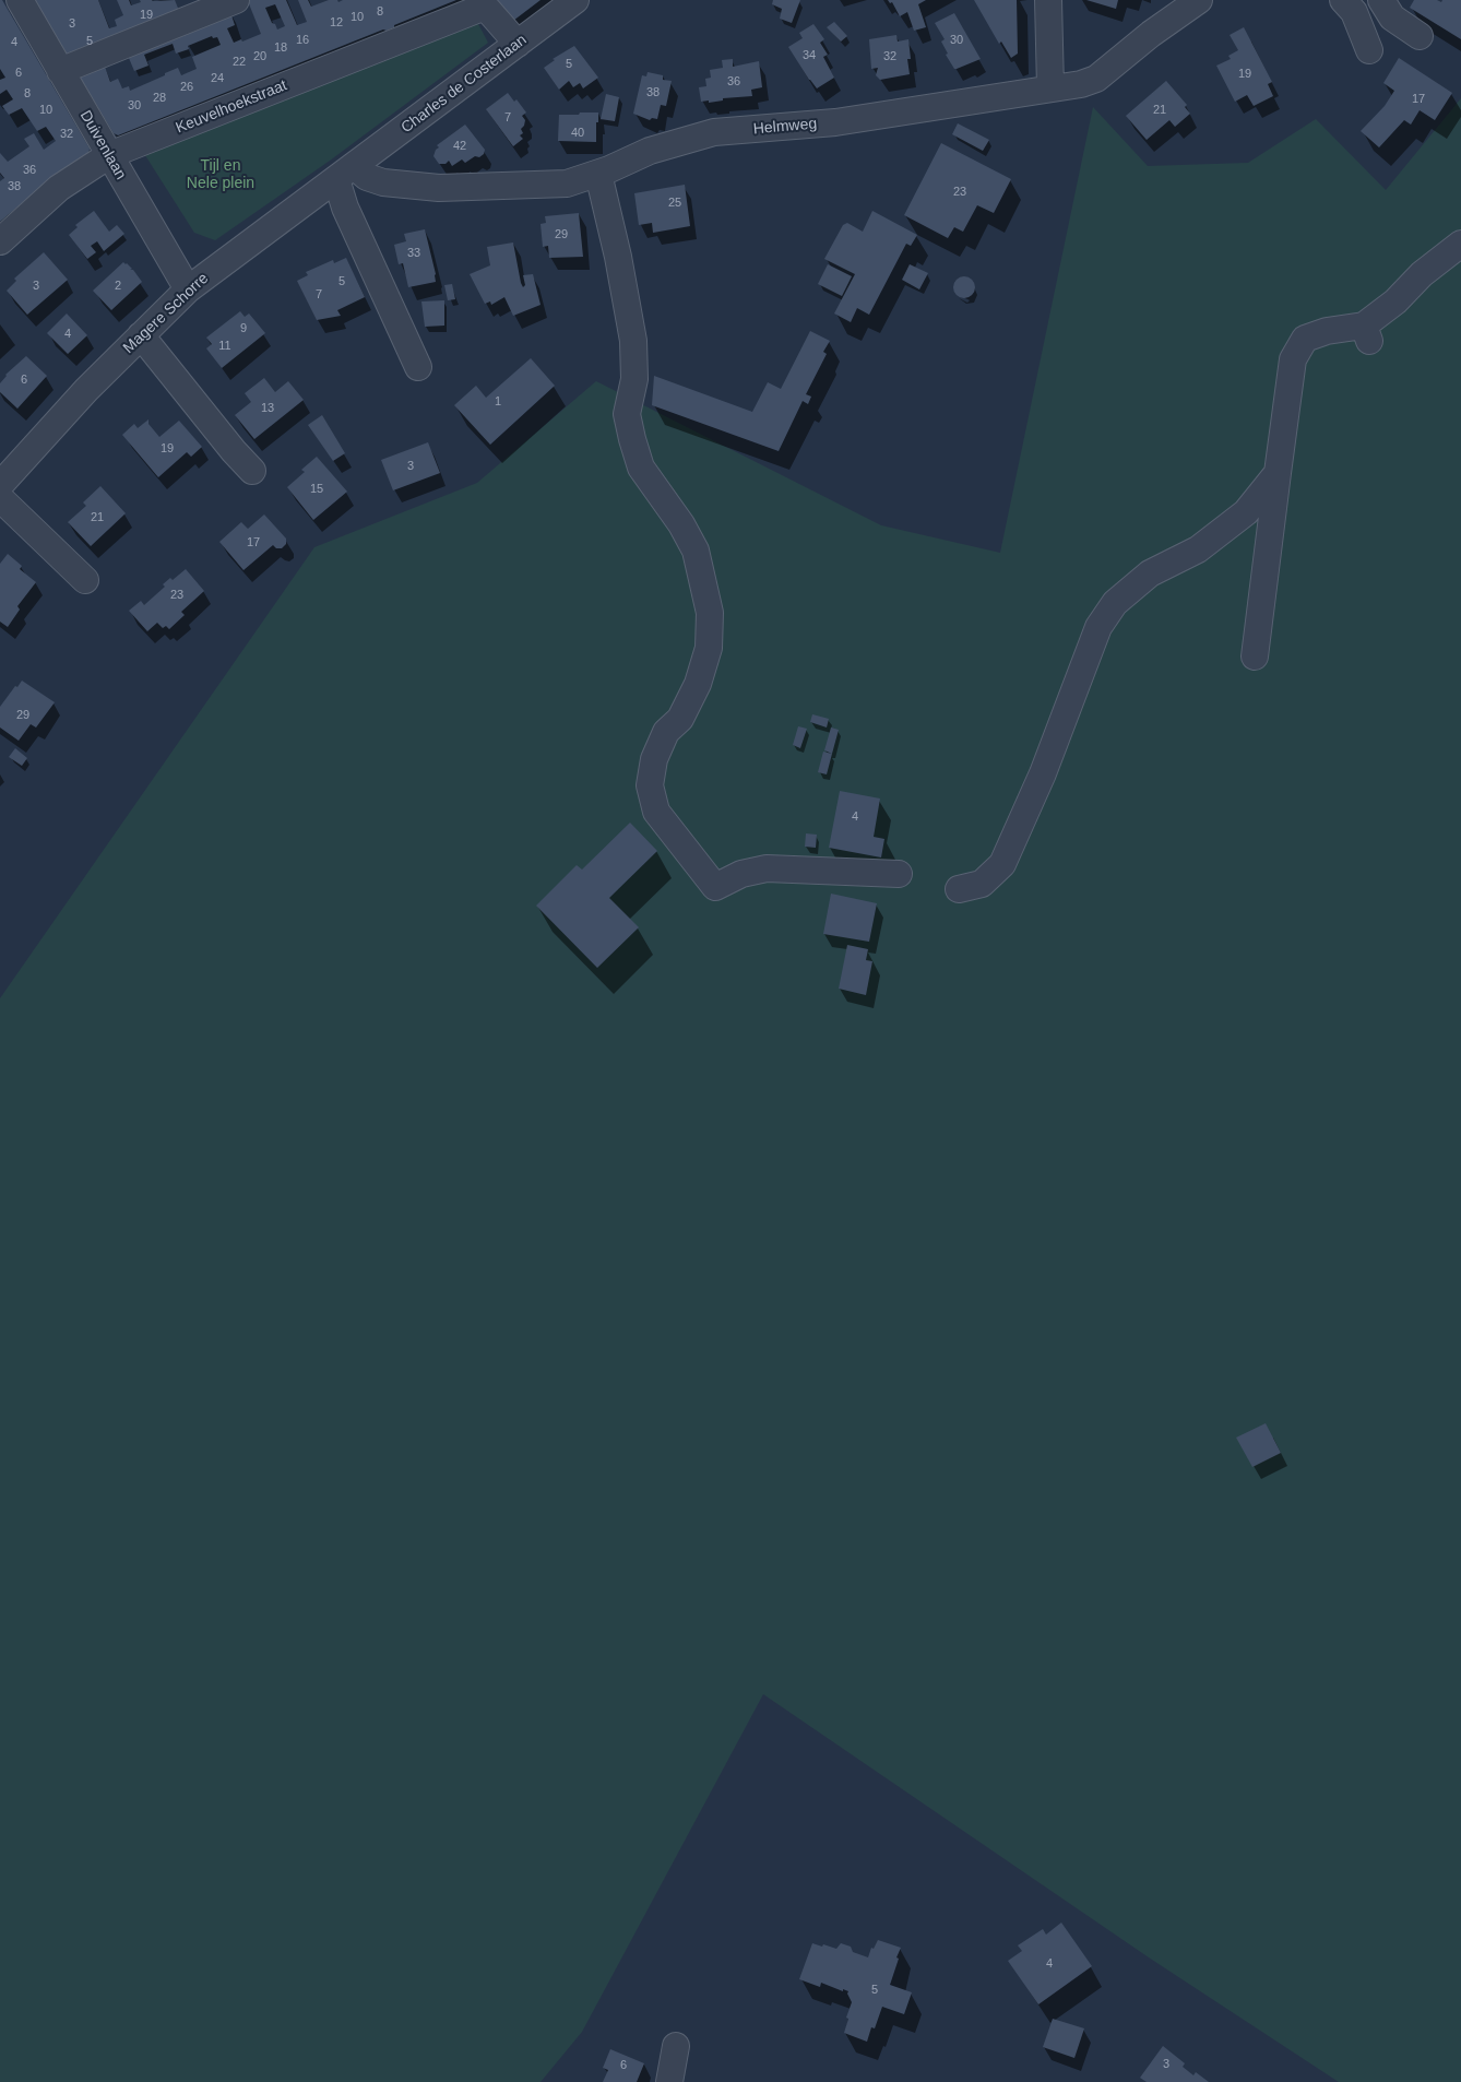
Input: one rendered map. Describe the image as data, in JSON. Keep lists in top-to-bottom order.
{
  "streets": {
    "street": [
      "Charles de Costerlaan",
      "Keuvelhoekstraat",
      "Helmweg",
      "Duivenlaan",
      "Magere Schorre"
    ]
  },
  "crossings": [
    ["Charles de Costerlaan", "Helmweg"],
    ["Charles de Costerlaan", "Magere Schorre"],
    ["Keuvelhoekstraat", "Duivenlaan"],
    ["Helmweg", "Magere Schorre"],
    ["Duivenlaan", "Magere Schorre"]
  ],
  "parks": ["Tijl en Nele plein"],
  "house_numbers": [
    "8",
    "19",
    "10",
    "12",
    "3",
    "16",
    "30",
    "5",
    "4",
    "18",
    "34",
    "20",
    "32",
    "22",
    "5",
    "6",
    "19",
    "24",
    "36",
    "26",
    "38",
    "8",
    "28",
    "17",
    "30",
    "10",
    "21",
    "7",
    "40",
    "32",
    "42",
    "36",
    "38",
    "23",
    "25",
    "29",
    "33",
    "5",
    "3",
    "2",
    "7",
    "9",
    "4",
    "11",
    "6",
    "1",
    "13",
    "19",
    "3",
    "15",
    "21",
    "17",
    "23",
    "29",
    "4",
    "4",
    "5",
    "3",
    "6"
  ]
}
